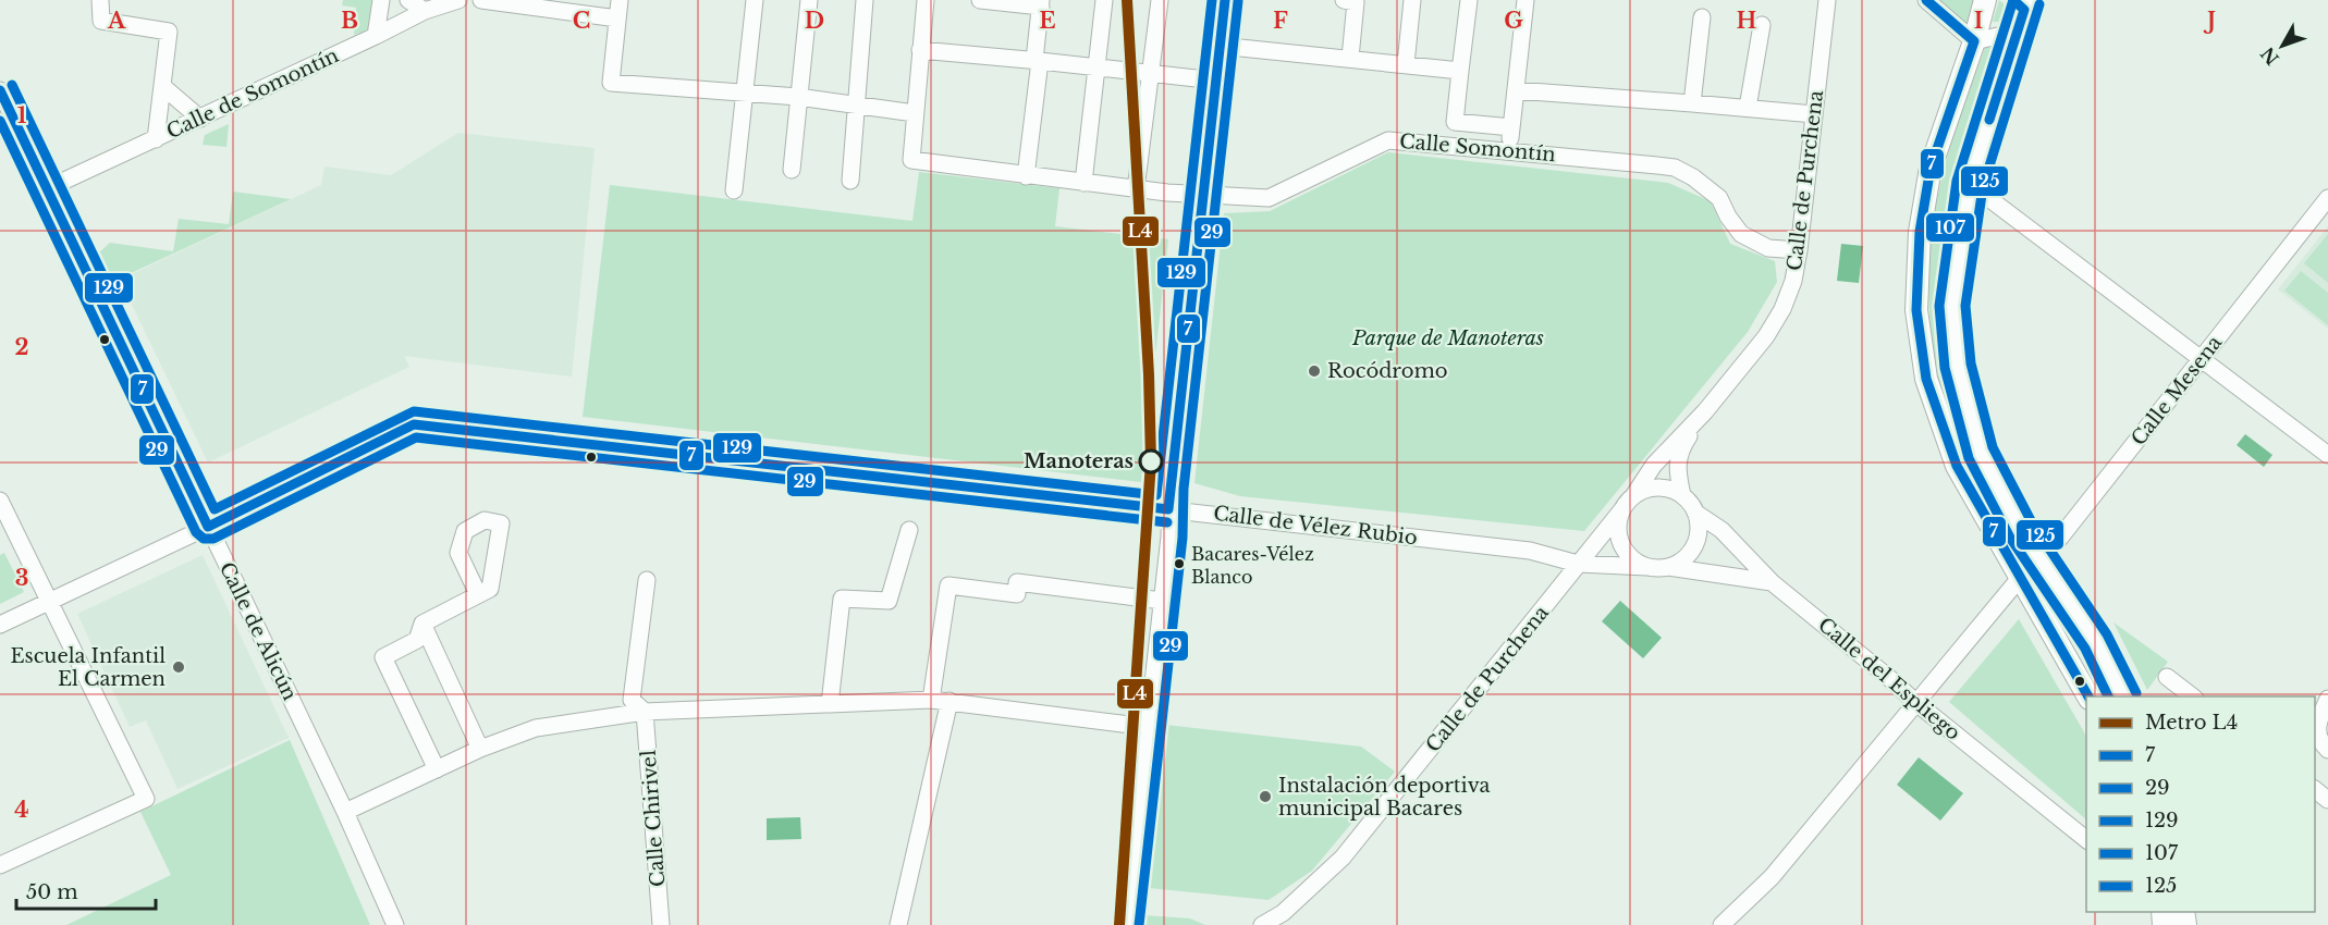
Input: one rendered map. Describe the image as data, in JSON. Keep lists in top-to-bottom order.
{
  "streets": {
    "street": [
      "Calle de Somontín",
      "Calle Somontín",
      "Calle de Purchena",
      "Calle Mesena",
      "Calle de Vélez Rubio",
      "Calle de Alicún",
      "Calle del Espliego",
      "Calle Chirivel"
    ]
  },
  "crossings": [
    ["Calle de Somontín", "Calle de Alicún"],
    ["Calle Somontín", "Calle de Purchena"],
    ["Calle de Purchena", "Calle de Vélez Rubio"],
    ["Calle de Purchena", "Calle del Espliego"],
    ["Calle Mesena", "Calle del Espliego"],
    ["Calle de Vélez Rubio", "Calle de Alicún"],
    ["Calle de Vélez Rubio", "Calle del Espliego"]
  ],
  "parks": ["Parque de Manoteras"],
  "places": [
    "Rocódromo",
    "Manoteras",
    "Bacares-Vélez Blanco",
    "Escuela Infantil El Carmen",
    "Instalación deportiva municipal Bacares"
  ],
  "lines": [
    "metro line L4",
    "transit line 7",
    "transit line 129",
    "transit line 107",
    "transit line 29",
    "transit line 125"
  ],
  "legend": [
    "Metro L4",
    "7",
    "29",
    "129",
    "107",
    "125"
  ],
  "scale_bar": "50 m",
  "north": "bottom left",
  "grid": {
    "columns": [
      "A",
      "B",
      "C",
      "D",
      "E",
      "F",
      "G",
      "H",
      "I",
      "J"
    ],
    "rows": [
      "1",
      "2",
      "3",
      "4"
    ]
  }
}
